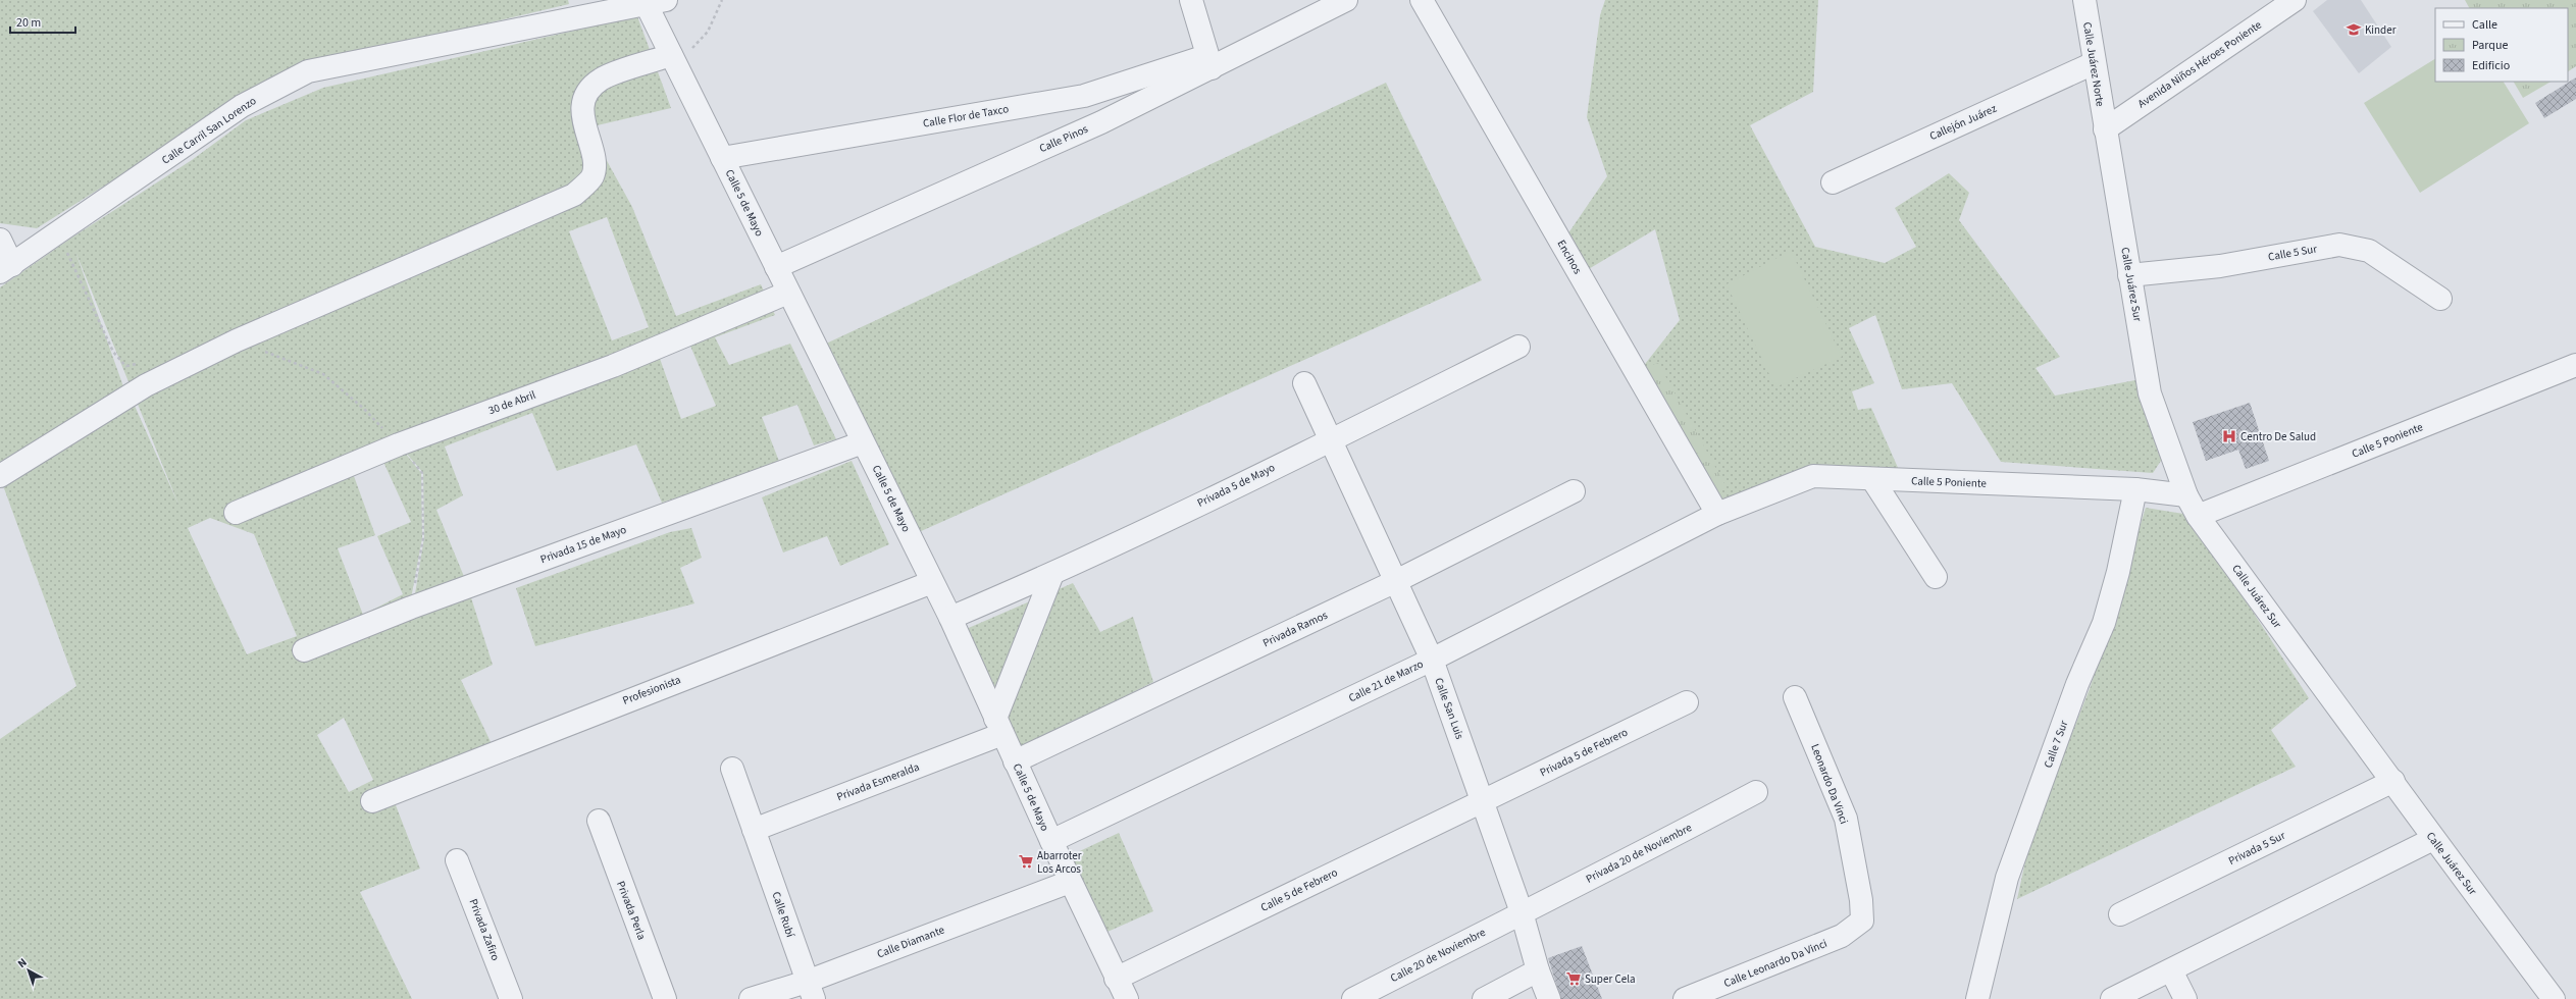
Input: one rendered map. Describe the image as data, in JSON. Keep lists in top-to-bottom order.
{
  "streets": {
    "street": [
      "Calle Juárez Norte",
      "Avenida Niños Héroes Poniente",
      "Calle Flor de Taxco",
      "Callejón Juárez",
      "Calle Carril San Lorenzo",
      "Calle Pinos",
      "Calle 5 de Mayo",
      "Calle 5 Sur",
      "Encinos",
      "Calle Juárez Sur",
      "30 de Abril",
      "Calle 5 Poniente",
      "Privada 5 de Mayo",
      "Privada 15 de Mayo",
      "Privada Ramos",
      "Calle 21 de Marzo",
      "Profesionista",
      "Calle San Luis",
      "Calle 7 Sur",
      "Privada 5 de Febrero",
      "Privada Esmeralda",
      "Leonardo Da Vinci",
      "Privada 5 Sur",
      "Privada 20 de Noviembre",
      "Calle 5 de Febrero",
      "Privada Perla",
      "Calle Rubí",
      "Privada Zafiro",
      "Calle Diamante",
      "Calle 20 de Noviembre",
      "Calle Leonardo Da Vinci"
    ]
  },
  "crossings": [
    ["Calle Juárez Norte", "Avenida Niños Héroes Poniente"],
    ["Calle Juárez Norte", "Callejón Juárez"],
    ["Calle Juárez Norte", "Calle Juárez Sur"],
    ["Avenida Niños Héroes Poniente", "Calle Juárez Sur"],
    ["Calle Flor de Taxco", "Calle Pinos"],
    ["Calle Flor de Taxco", "Calle 5 de Mayo"],
    ["Calle Carril San Lorenzo", "Calle 5 de Mayo"],
    ["Calle Pinos", "Calle 5 de Mayo"],
    ["Calle 5 de Mayo", "30 de Abril"],
    ["Calle 5 de Mayo", "Privada 5 de Mayo"],
    ["Calle 5 de Mayo", "Privada 15 de Mayo"],
    ["Calle 5 de Mayo", "Privada Ramos"],
    ["Calle 5 de Mayo", "Calle 21 de Marzo"],
    ["Calle 5 de Mayo", "Profesionista"],
    ["Calle 5 de Mayo", "Privada Esmeralda"],
    ["Calle 5 de Mayo", "Calle 5 de Febrero"],
    ["Calle 5 de Mayo", "Calle Diamante"],
    ["Calle 5 Sur", "Calle Juárez Sur"],
    ["Encinos", "Calle 5 Poniente"],
    ["Encinos", "Calle 21 de Marzo"],
    ["Calle Juárez Sur", "Calle 5 Poniente"],
    ["Calle Juárez Sur", "Privada 5 Sur"],
    ["Calle 5 Poniente", "Calle 21 de Marzo"],
    ["Calle 5 Poniente", "Calle 7 Sur"],
    ["Privada 5 de Mayo", "Calle San Luis"],
    ["Privada Ramos", "Calle San Luis"],
    ["Calle 21 de Marzo", "Calle San Luis"],
    ["Calle San Luis", "Privada 5 de Febrero"],
    ["Calle San Luis", "Privada 20 de Noviembre"],
    ["Calle San Luis", "Calle 5 de Febrero"],
    ["Calle San Luis", "Calle 20 de Noviembre"],
    ["Privada 5 de Febrero", "Calle 5 de Febrero"],
    ["Privada Esmeralda", "Calle Rubí"],
    ["Leonardo Da Vinci", "Calle Leonardo Da Vinci"],
    ["Privada 20 de Noviembre", "Calle 20 de Noviembre"],
    ["Calle Rubí", "Calle Diamante"]
  ],
  "places": {
    "school or university": ["Kinder"],
    "hospital": ["Centro De Salud"],
    "supermarket": ["Abarroter Los Arcos", "Super Cela"]
  },
  "legend": ["Calle", "Parque", "Edificio"],
  "scale_bar": "20 m",
  "north": "top left"
}
